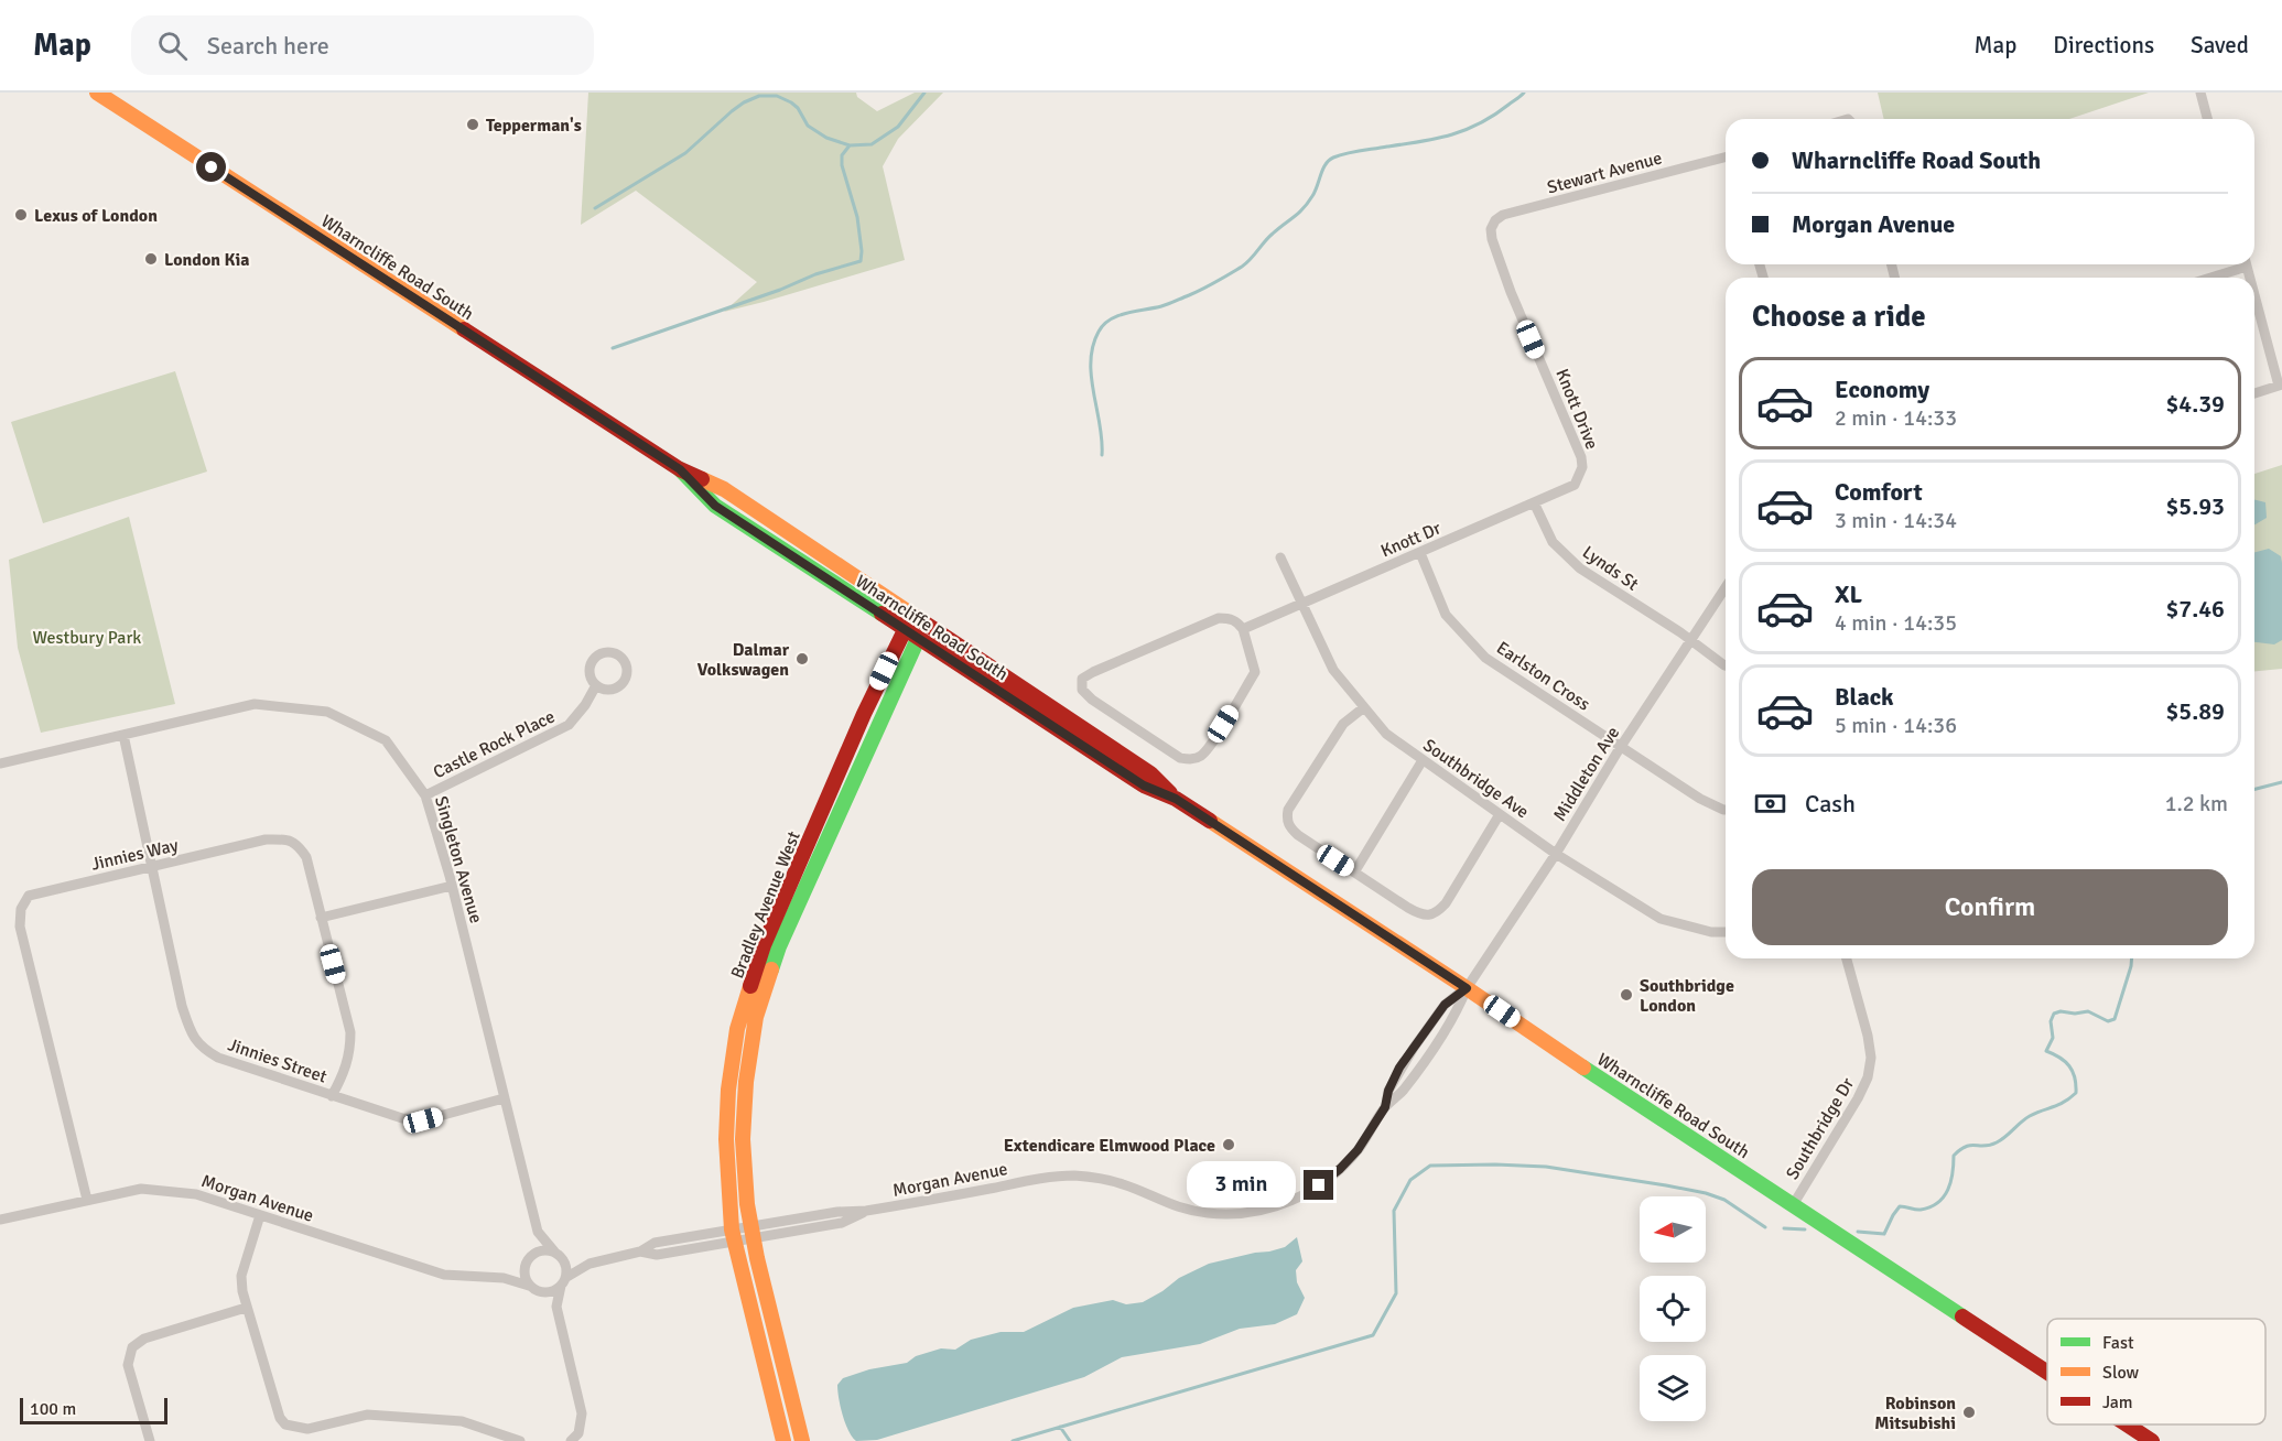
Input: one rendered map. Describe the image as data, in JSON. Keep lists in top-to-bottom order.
{
  "streets": {
    "main road": ["Wharncliffe Road South", "Bradley Avenue West"],
    "street": [
      "Stewart Avenue",
      "Knott Drive",
      "Knott Dr",
      "Lynds St",
      "Earlston Cross",
      "Castle Rock Place",
      "Middleton Ave",
      "Southbridge Ave",
      "Jinnies Way",
      "Singleton Avenue",
      "Jinnies Street",
      "Southbridge Dr",
      "Morgan Avenue"
    ]
  },
  "crossings": [
    ["Stewart Avenue", "Knott Drive"],
    ["Wharncliffe Road South", "Middleton Ave"],
    ["Wharncliffe Road South", "Bradley Avenue West"],
    ["Wharncliffe Road South", "Southbridge Dr"],
    ["Wharncliffe Road South", "Morgan Avenue"],
    ["Knott Drive", "Knott Dr"],
    ["Knott Drive", "Lynds St"],
    ["Knott Dr", "Lynds St"],
    ["Knott Dr", "Earlston Cross"],
    ["Knott Dr", "Southbridge Ave"],
    ["Lynds St", "Middleton Ave"],
    ["Earlston Cross", "Middleton Ave"],
    ["Castle Rock Place", "Singleton Avenue"],
    ["Middleton Ave", "Southbridge Ave"],
    ["Middleton Ave", "Morgan Avenue"],
    ["Jinnies Way", "Jinnies Street"],
    ["Jinnies Way", "Morgan Avenue"],
    ["Singleton Avenue", "Jinnies Street"],
    ["Singleton Avenue", "Morgan Avenue"],
    ["Bradley Avenue West", "Morgan Avenue"]
  ],
  "parks": ["Westbury Park"],
  "places": [
    "Tepperman's",
    "Lexus of London",
    "London Kia",
    "Dalmar Volkswagen",
    "Southbridge London",
    "Extendicare Elmwood Place",
    "Robinson Mitsubishi"
  ],
  "legend": ["Fast", "Slow", "Jam"],
  "scale_bar": "100 m",
  "north": "left",
  "page": {
    "header": "Map",
    "search": "Search here",
    "nav": ["Map", "Directions", "Saved"],
    "banner": ["Wharncliffe Road South", "Morgan Avenue"],
    "heading": "Choose a ride",
    "list": [
      {
        "name": "Economy",
        "note": "2 min · 14:33",
        "value": "$4.39"
      },
      {
        "name": "Comfort",
        "note": "3 min · 14:34",
        "value": "$5.93"
      },
      {
        "name": "XL",
        "note": "4 min · 14:35",
        "value": "$7.46"
      },
      {
        "name": "Black",
        "note": "5 min · 14:36",
        "value": "$5.89"
      }
    ],
    "pay": ["Cash", "1.2 km"],
    "buttons": "Confirm",
    "bubble": "3 min",
    "scale": "100 m"
  }
}
